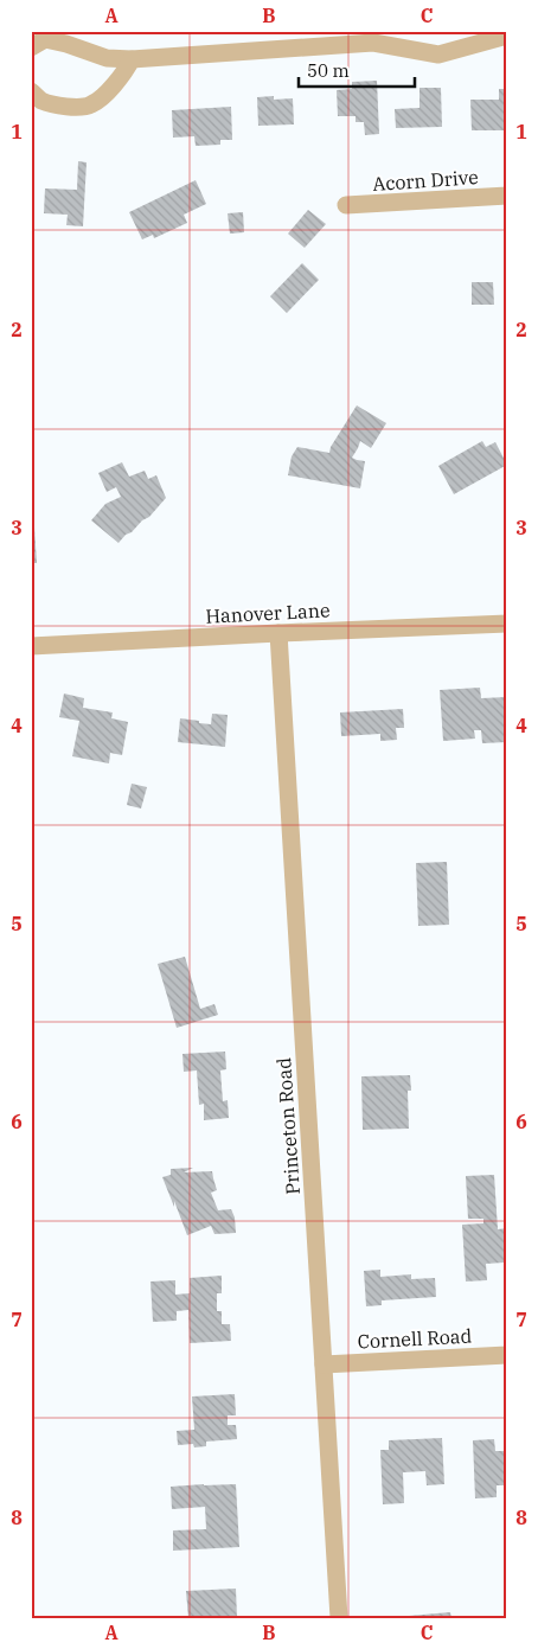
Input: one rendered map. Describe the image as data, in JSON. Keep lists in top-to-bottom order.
{
  "streets": {
    "street": [
      "Acorn Drive",
      "Hanover Lane",
      "Princeton Road",
      "Cornell Road"
    ]
  },
  "crossings": [
    ["Hanover Lane", "Princeton Road"],
    ["Princeton Road", "Cornell Road"]
  ],
  "scale_bar": "50 m",
  "grid": {
    "columns": ["A", "B", "C"],
    "rows": [
      "1",
      "2",
      "3",
      "4",
      "5",
      "6",
      "7",
      "8"
    ]
  }
}
